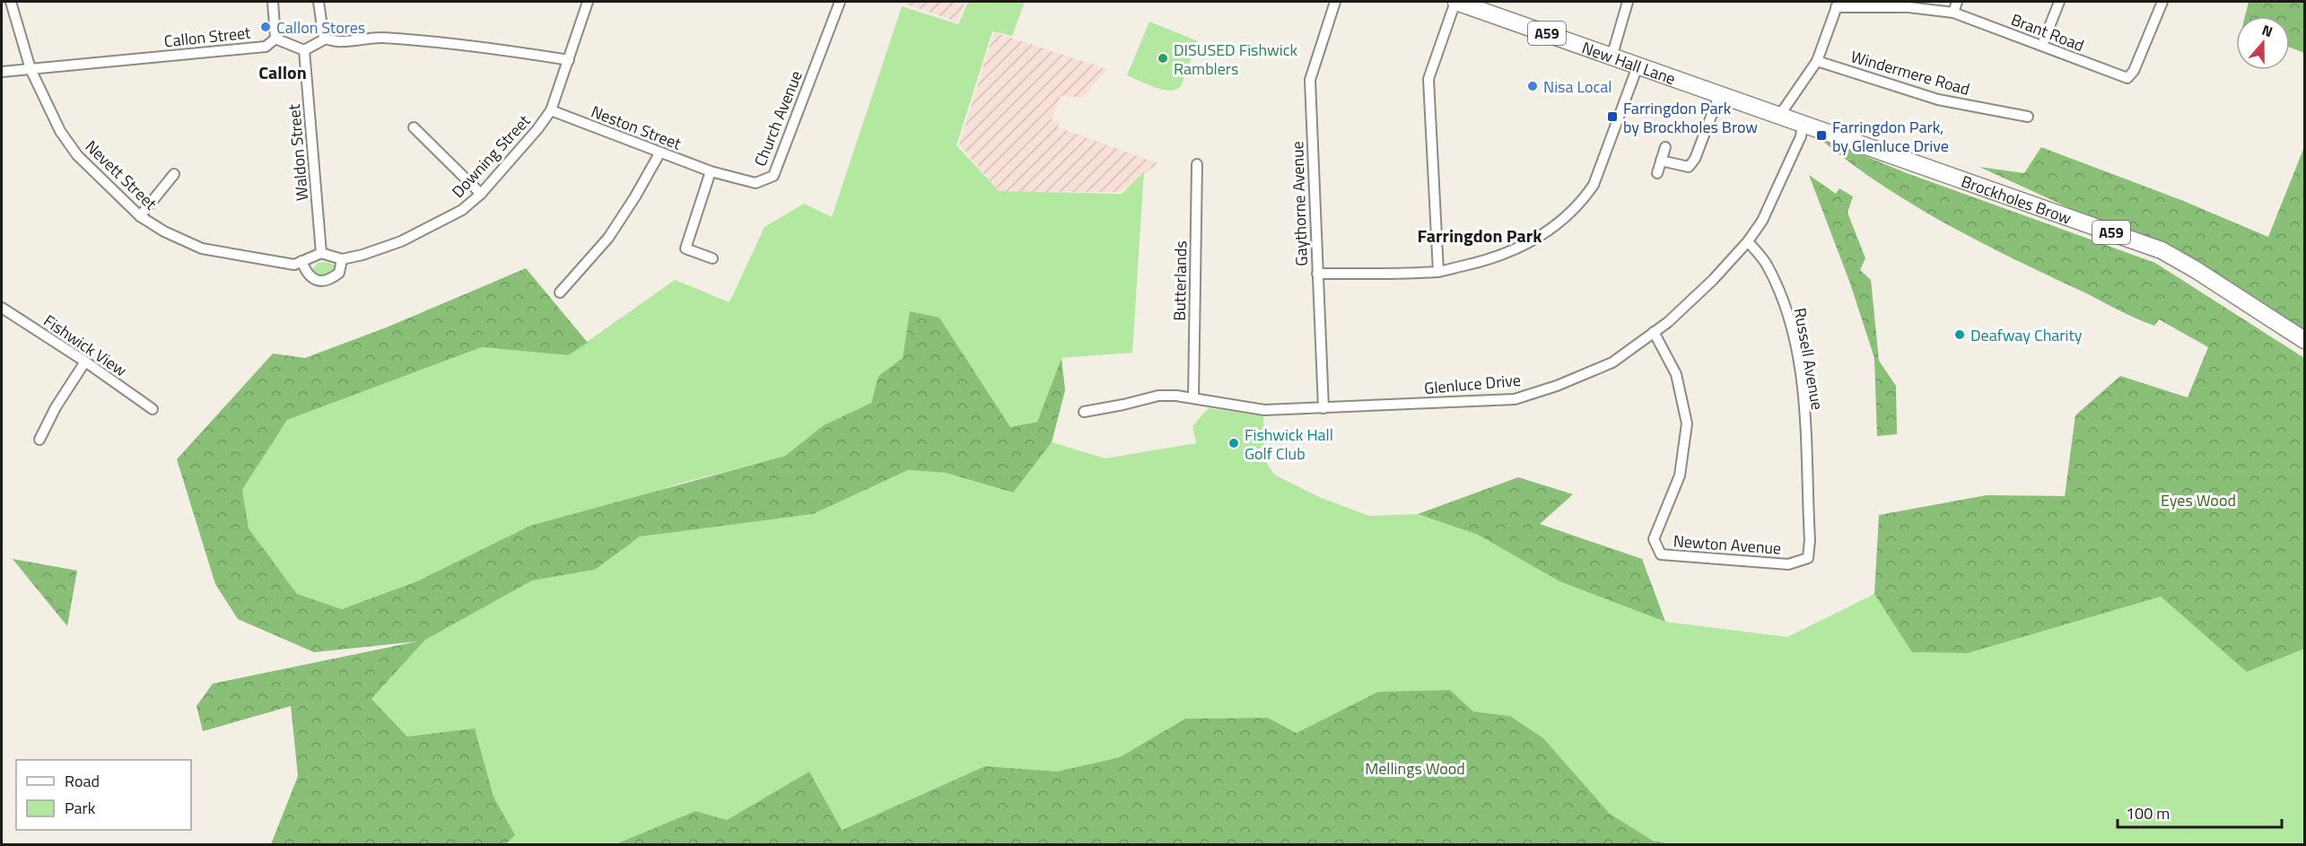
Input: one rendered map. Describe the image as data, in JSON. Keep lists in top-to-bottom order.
{
  "streets": {
    "highway": ["A59", "New Hall Lane", "Brockholes Brow"],
    "street": [
      "Brant Road",
      "Callon Street",
      "Windermere Road",
      "Church Avenue",
      "Neston Street",
      "Waldon Street",
      "Downing Street",
      "Nevett Street",
      "Gaythorne Avenue",
      "Butterlands",
      "Fishwick View",
      "Russell Avenue",
      "Glenluce Drive",
      "Newton Avenue"
    ]
  },
  "crossings": [
    ["Callon Street", "Nevett Street"],
    ["New Hall Lane", "Brockholes Brow"],
    ["New Hall Lane", "Glenluce Drive"],
    ["Church Avenue", "Neston Street"],
    ["Neston Street", "Downing Street"],
    ["Waldon Street", "Nevett Street"],
    ["Brockholes Brow", "Glenluce Drive"],
    ["Gaythorne Avenue", "Glenluce Drive"],
    ["Butterlands", "Glenluce Drive"],
    ["Russell Avenue", "Glenluce Drive"],
    ["Russell Avenue", "Newton Avenue"],
    ["Glenluce Drive", "Newton Avenue"]
  ],
  "districts": ["Callon", "Farringdon Park"],
  "parks": ["Eyes Wood", "Mellings Wood"],
  "places": {
    "other": [
      "Callon Stores",
      "DISUSED Fishwick Ramblers",
      "Nisa Local",
      "Deafway Charity",
      "Fishwick Hall Golf Club"
    ],
    "transit": ["Farringdon Park by Brockholes Brow", "Farringdon Park, by Glenluce Drive"]
  },
  "legend": ["Road", "Park"],
  "scale_bar": "100 m",
  "north": "top"
}
